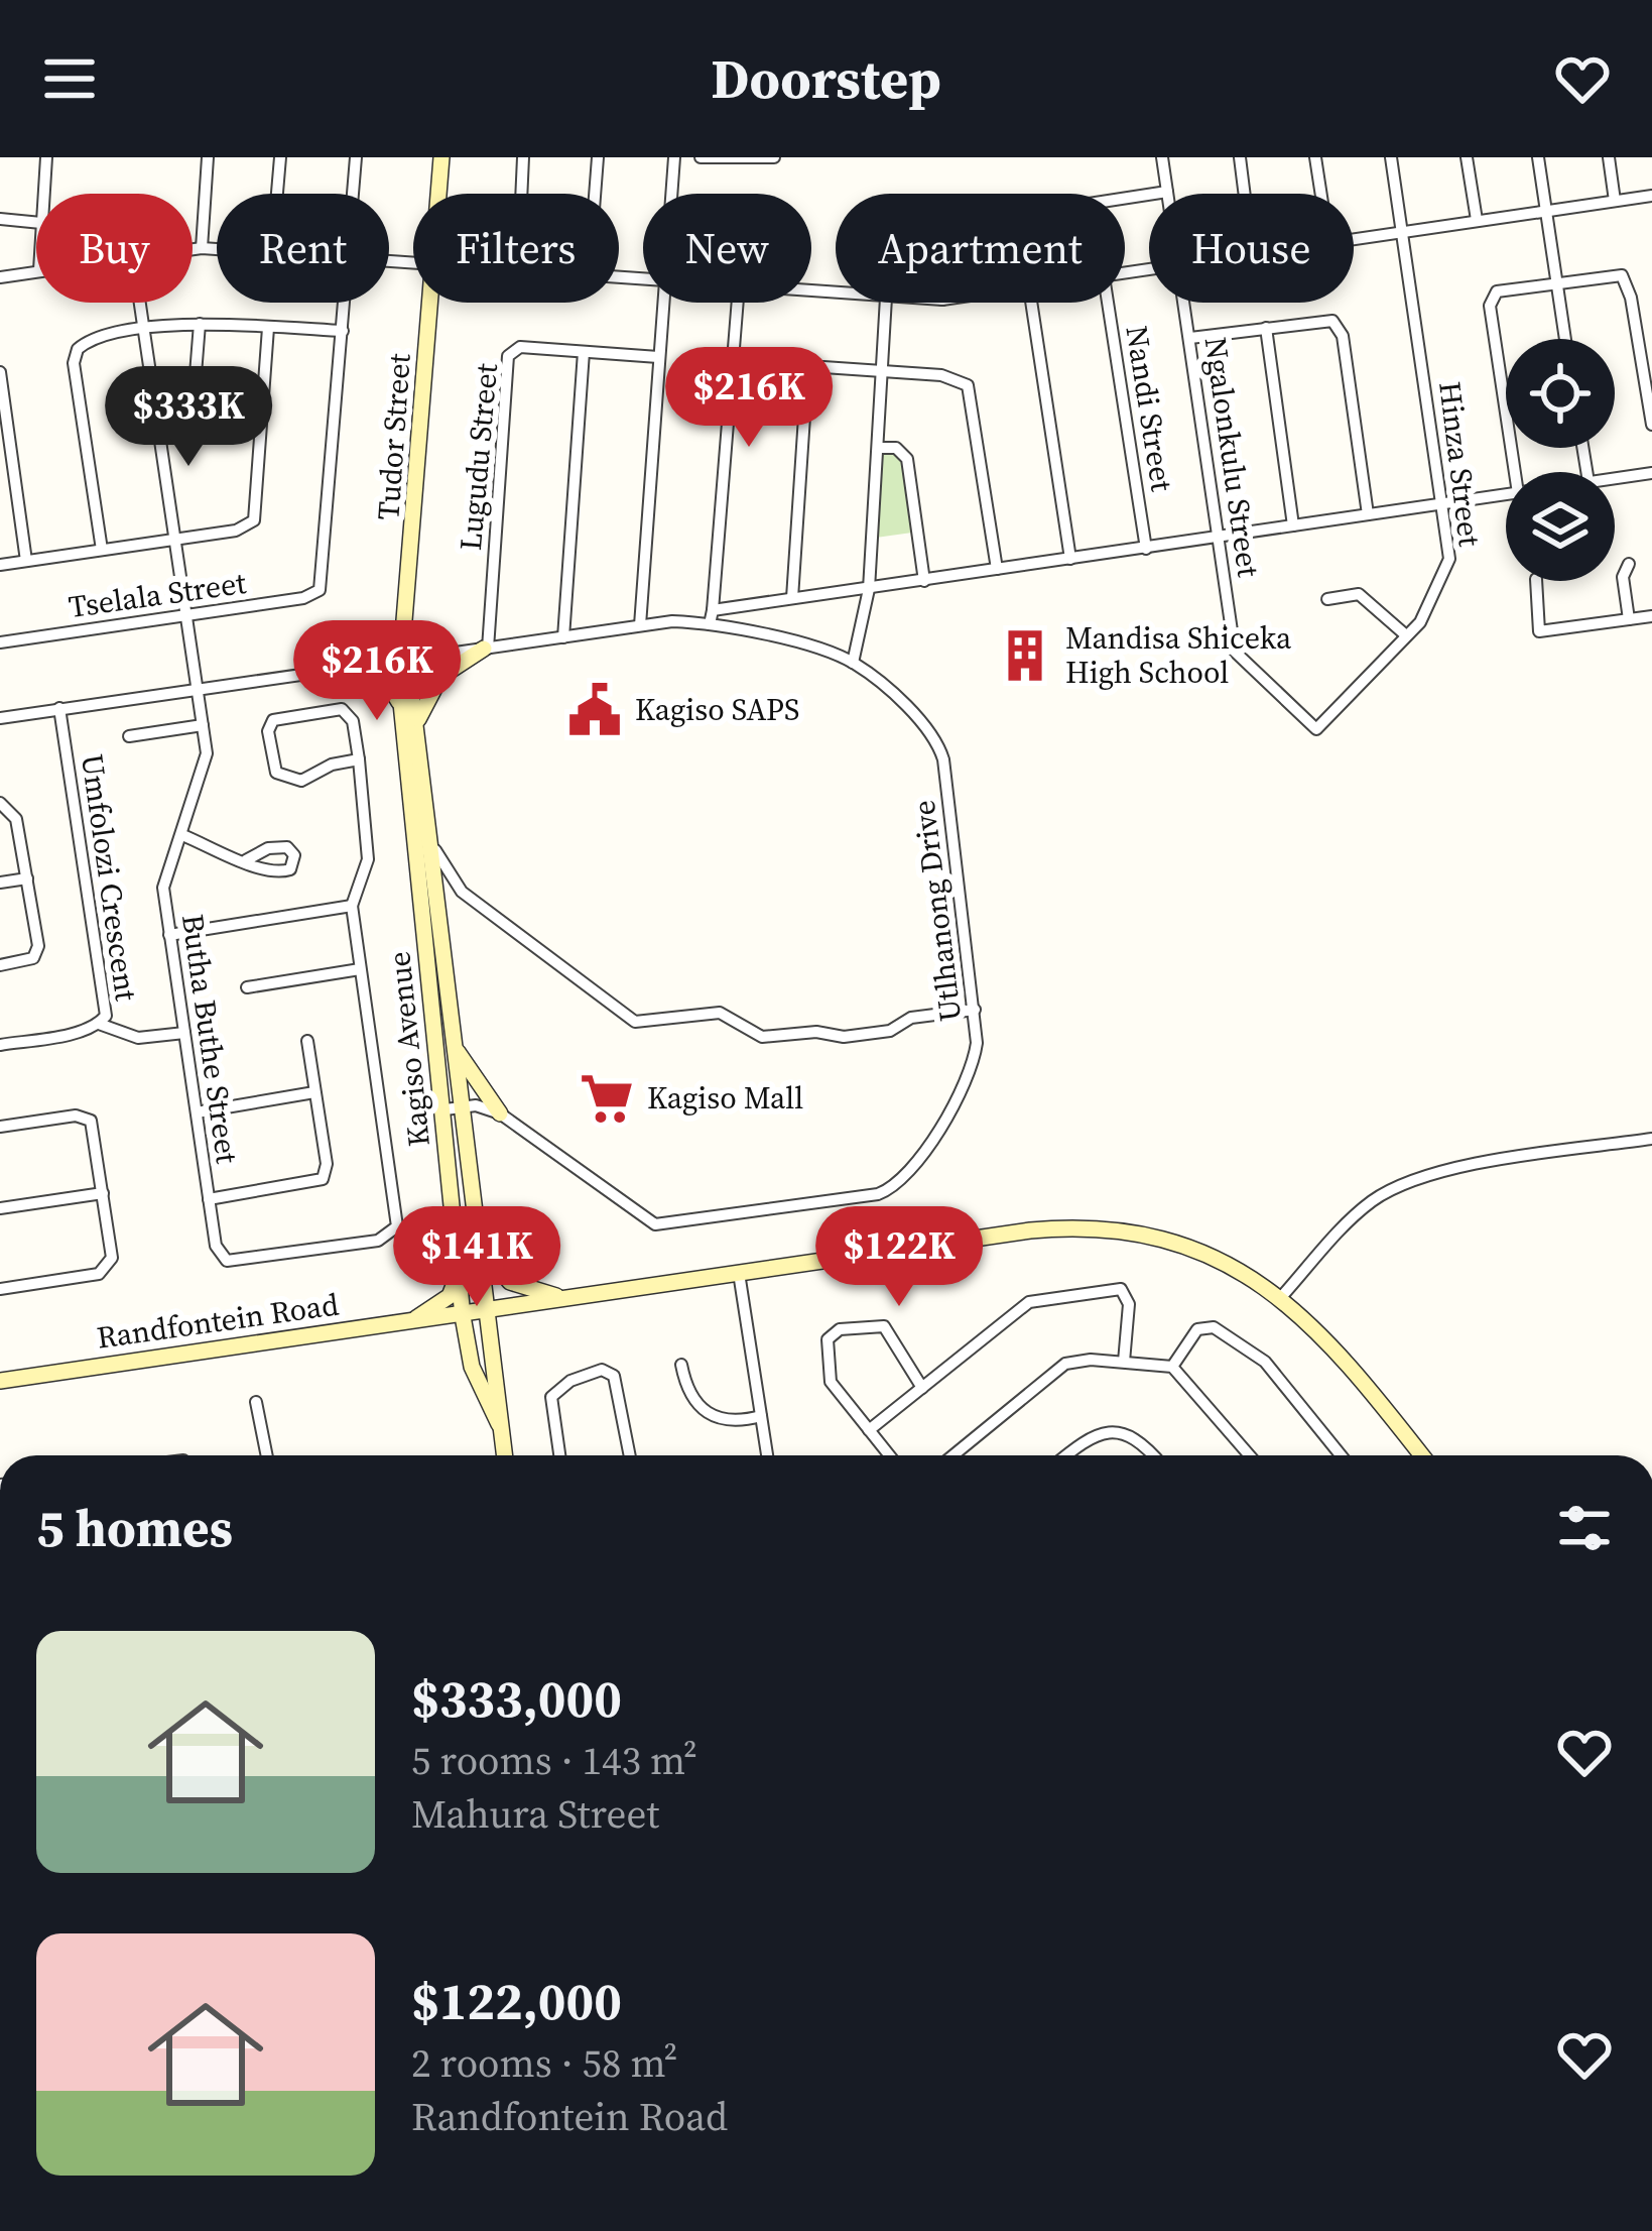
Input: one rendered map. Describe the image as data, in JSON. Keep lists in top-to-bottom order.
{
  "streets": {
    "street": [
      "Nandi Street",
      "Tudor Street",
      "Lugudu Street",
      "Ngalonkulu Street",
      "Hinza Street",
      "Tselala Street",
      "Umfolozi Crescent",
      "Utlhanong Drive",
      "Butha Buthe Street",
      "Kagiso Avenue",
      "Randfontein Road"
    ]
  },
  "crossings": [
    ["Nandi Street", "Utlhanong Drive"],
    ["Tudor Street", "Utlhanong Drive"],
    ["Tudor Street", "Kagiso Avenue"],
    ["Lugudu Street", "Utlhanong Drive"],
    ["Ngalonkulu Street", "Hinza Street"],
    ["Ngalonkulu Street", "Utlhanong Drive"],
    ["Hinza Street", "Utlhanong Drive"],
    ["Tselala Street", "Butha Buthe Street"],
    ["Umfolozi Crescent", "Utlhanong Drive"],
    ["Utlhanong Drive", "Butha Buthe Street"],
    ["Utlhanong Drive", "Kagiso Avenue"],
    ["Kagiso Avenue", "Randfontein Road"]
  ],
  "places": {
    "building": ["Mandisa Shiceka High School"],
    "public building": ["Kagiso SAPS"],
    "supermarket": ["Kagiso Mall"]
  },
  "page": {
    "header": "Doorstep",
    "chip": [
      "Buy",
      "Rent",
      "Filters",
      "New",
      "Apartment",
      "House"
    ],
    "price": [
      "$216K",
      "$333K",
      "$216K",
      "$141K",
      "$122K"
    ],
    "heading": "5 homes",
    "list": [
      {
        "name": "$333,000",
        "note": "5 rooms · 143 m² · Mahura Street"
      },
      {
        "name": "$122,000",
        "note": "2 rooms · 58 m² · Randfontein Road"
      }
    ]
  }
}
